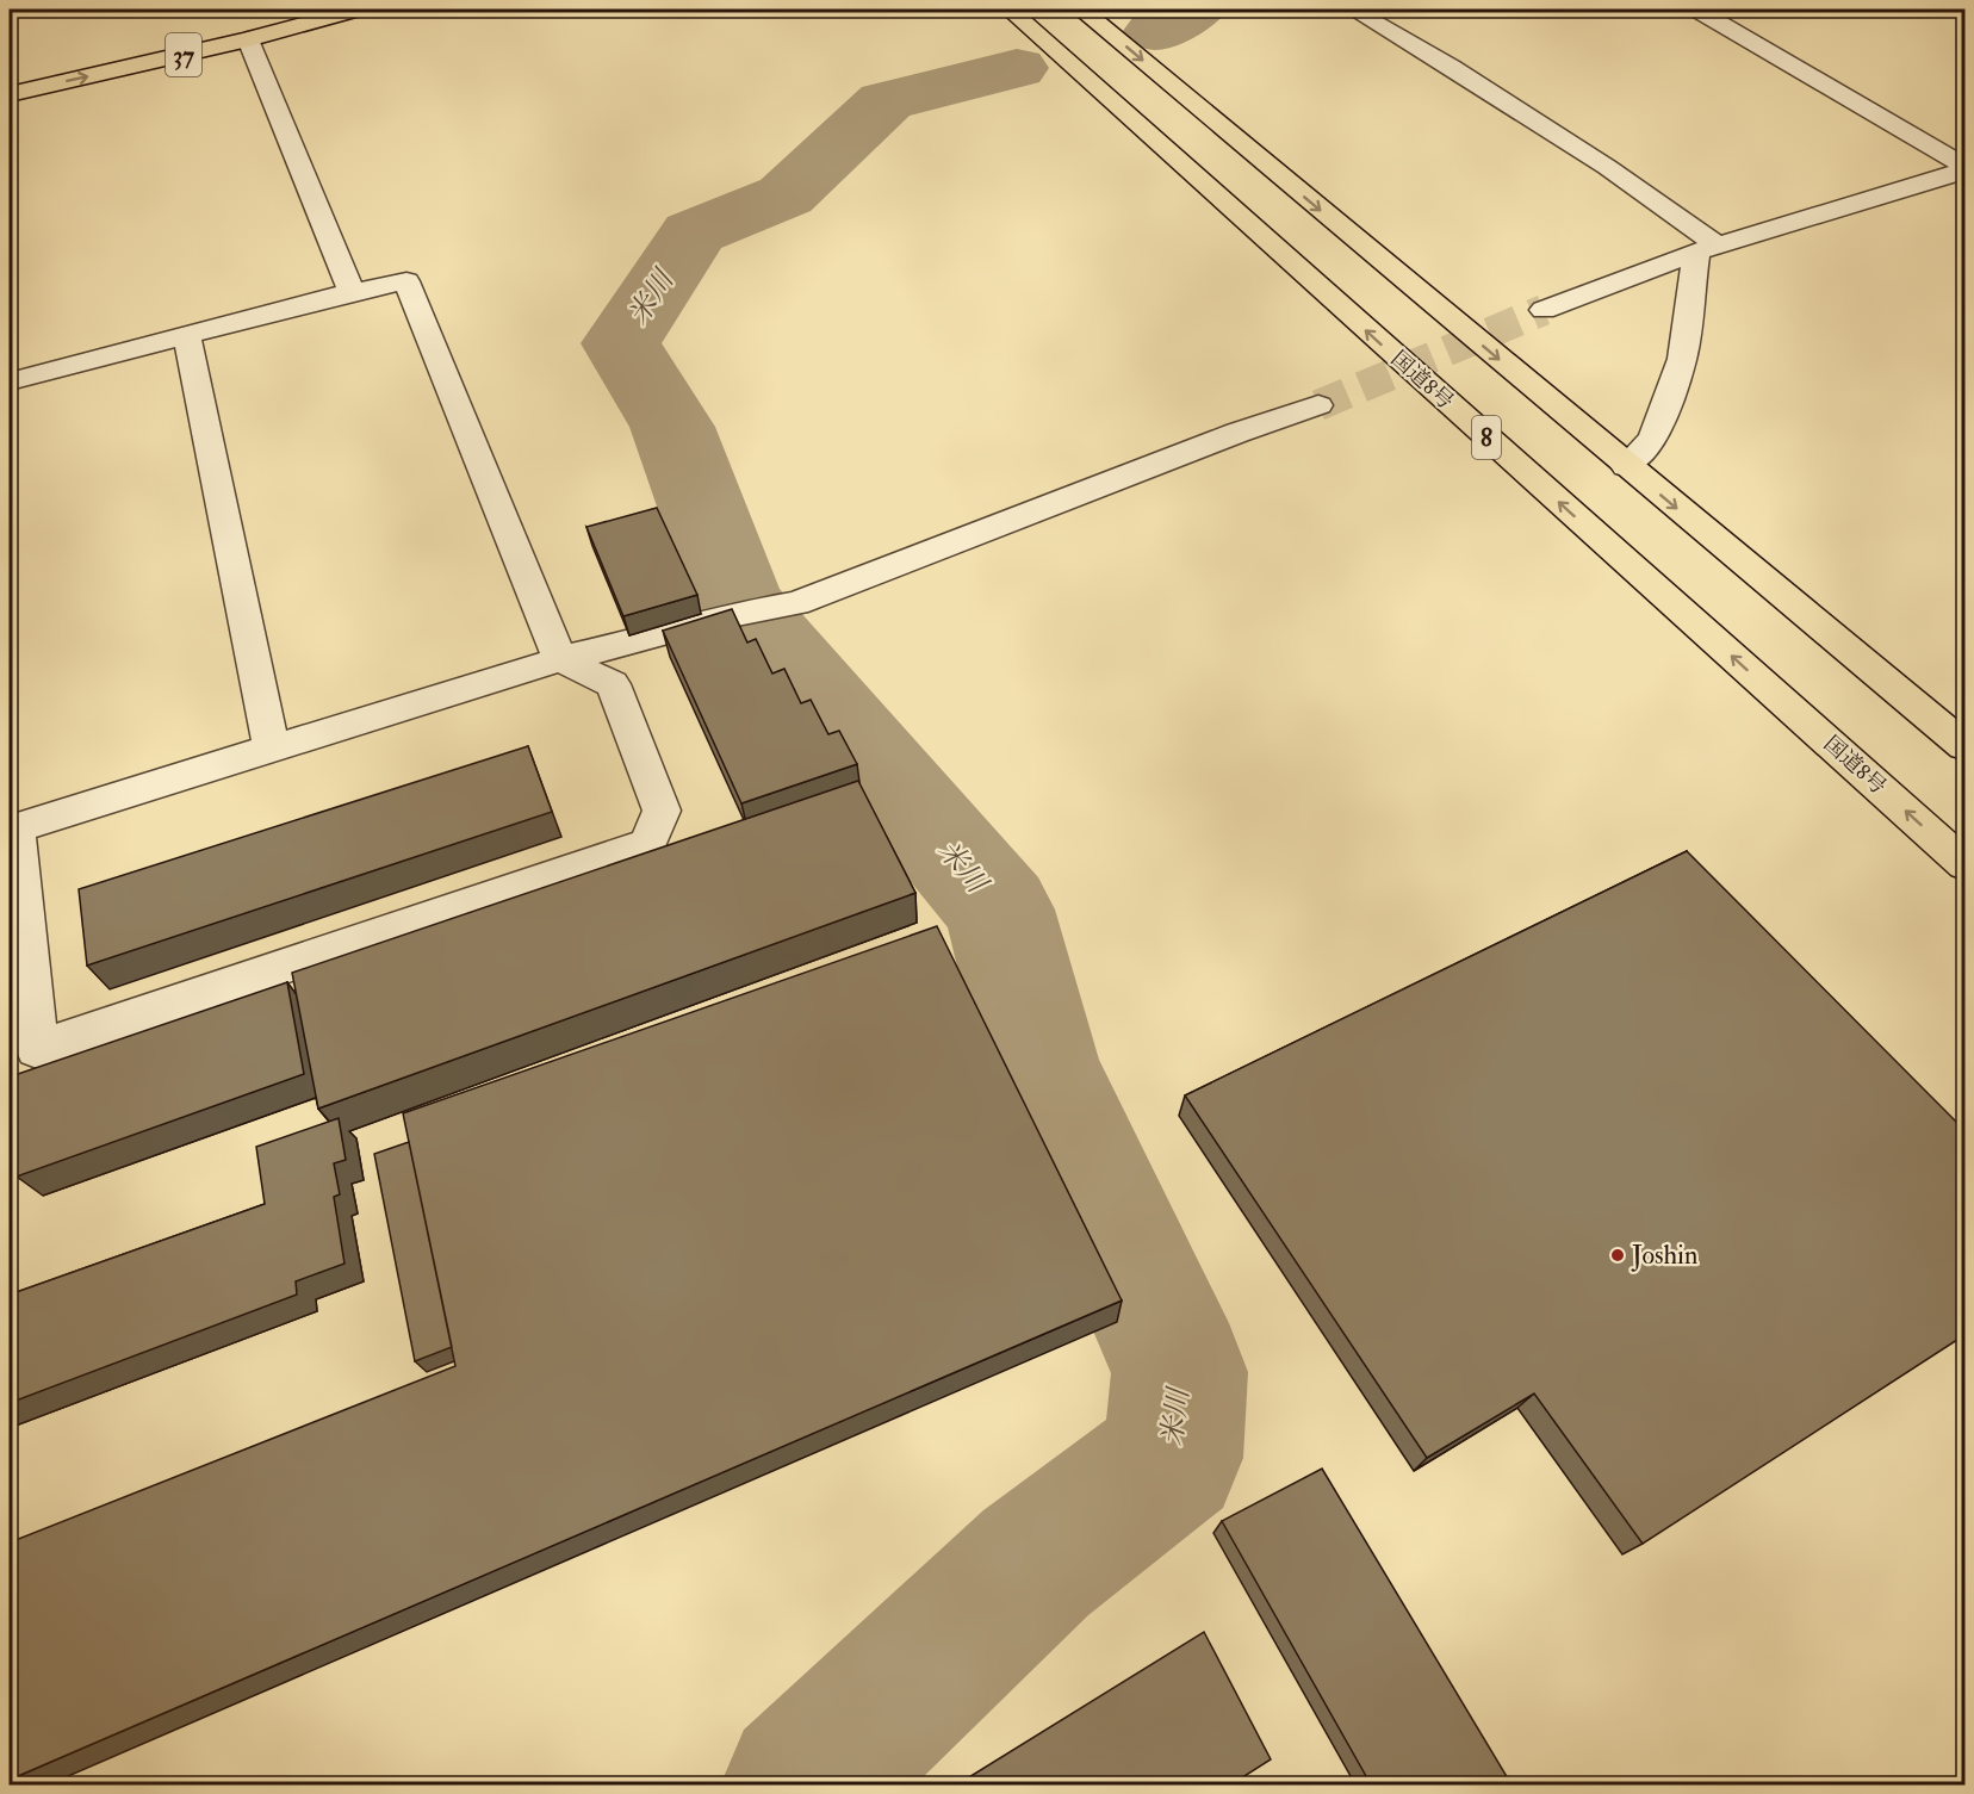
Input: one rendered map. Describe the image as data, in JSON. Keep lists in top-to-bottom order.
{
  "streets": {
    "main road": ["37", "国道8号", "8"]
  },
  "water": ["米川"],
  "places": ["Joshin"]
}
